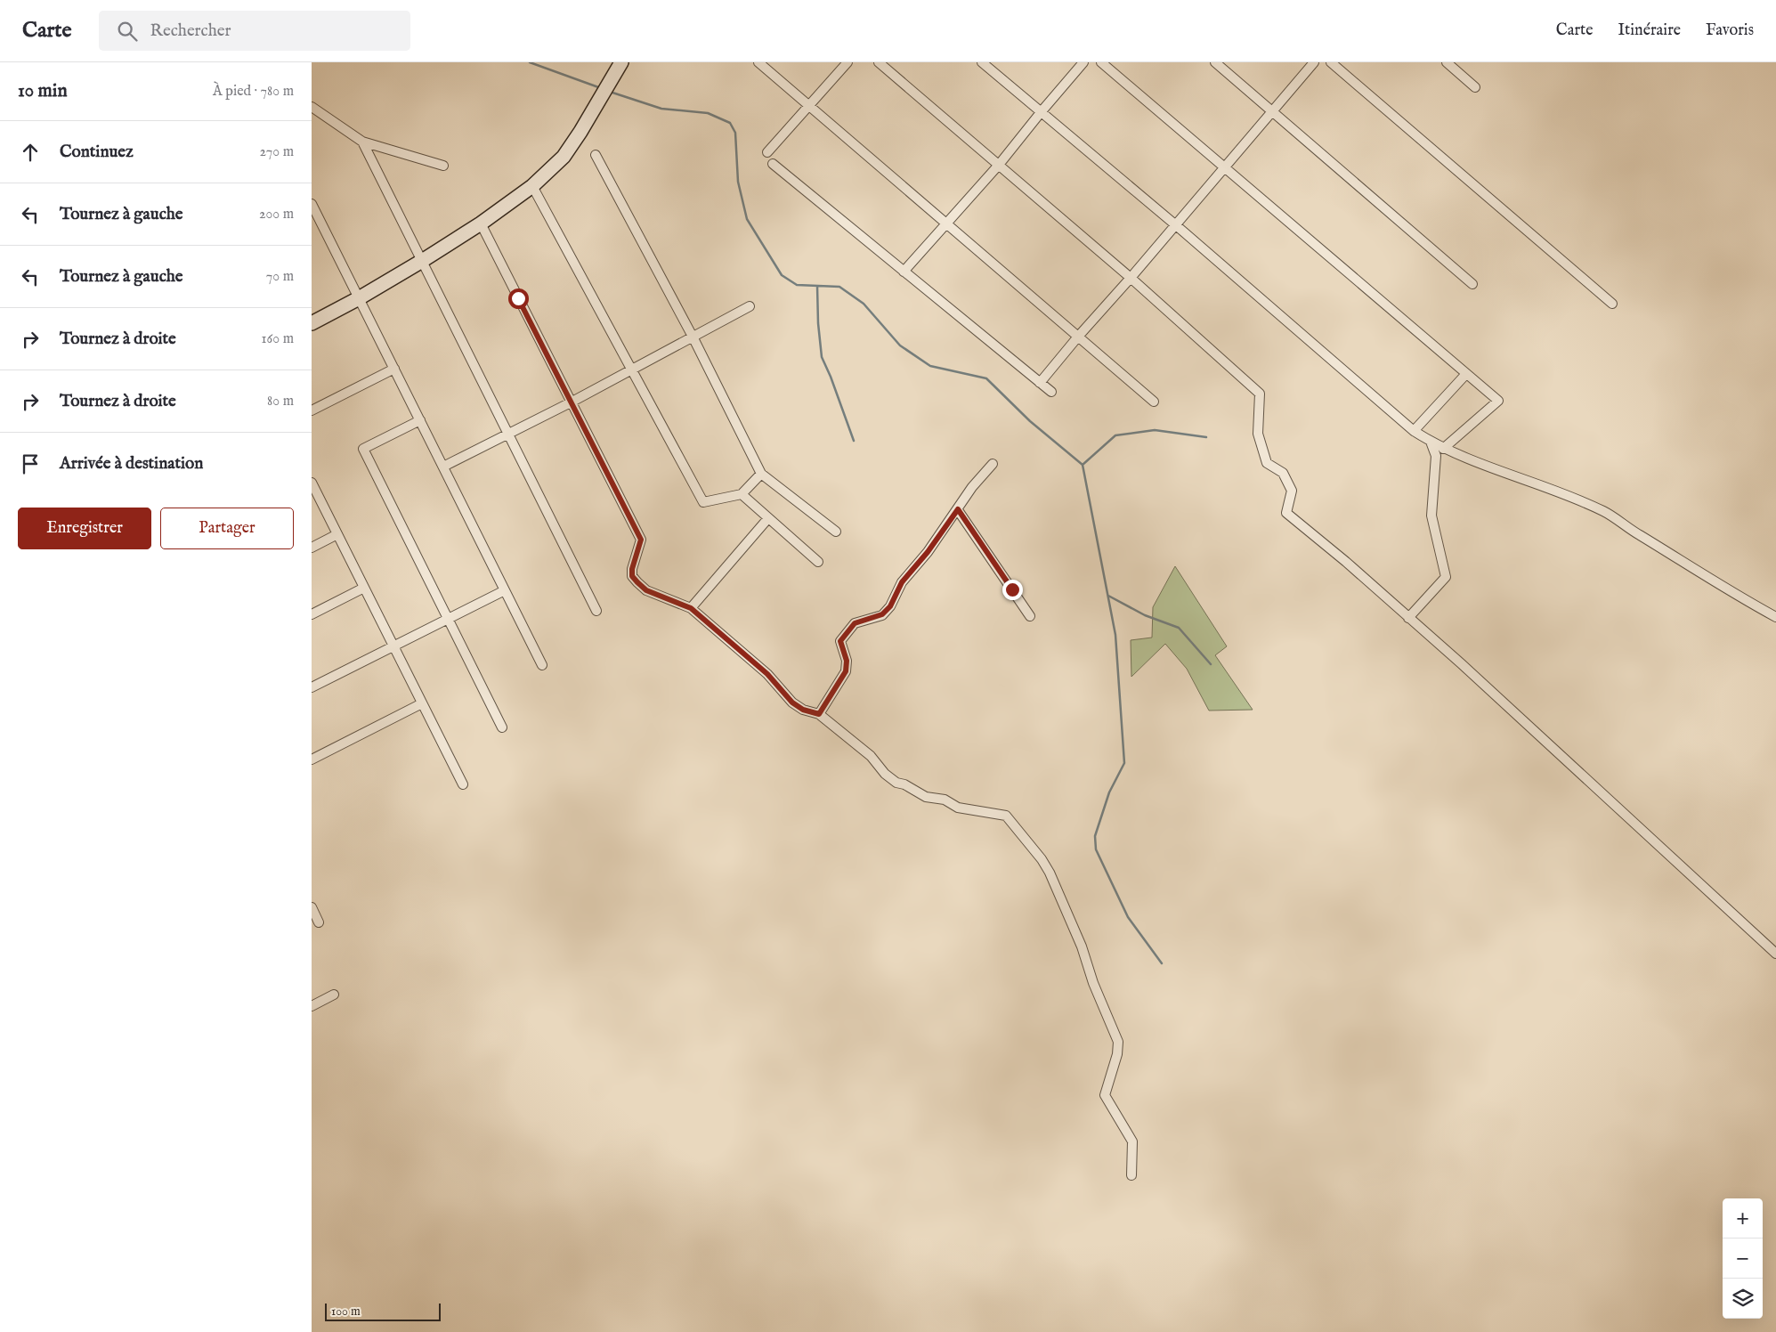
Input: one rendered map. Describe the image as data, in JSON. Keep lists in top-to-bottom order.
{
  "scale_bar": "100 m",
  "page": {
    "header": "Carte",
    "search": "Rechercher",
    "nav": ["Carte", "Itinéraire", "Favoris"],
    "heading": ["10 min", "À pied · 780 m"],
    "list": [
      ["Continuez", "270 m"],
      ["Tournez à gauche", "200 m"],
      ["Tournez à gauche", "70 m"],
      ["Tournez à droite", "160 m"],
      ["Tournez à droite", "80 m"],
      "Arrivée à destination"
    ],
    "buttons": ["Enregistrer", "Partager"],
    "map_buttons": ["+", "−"],
    "scale": "100 m"
  }
}
